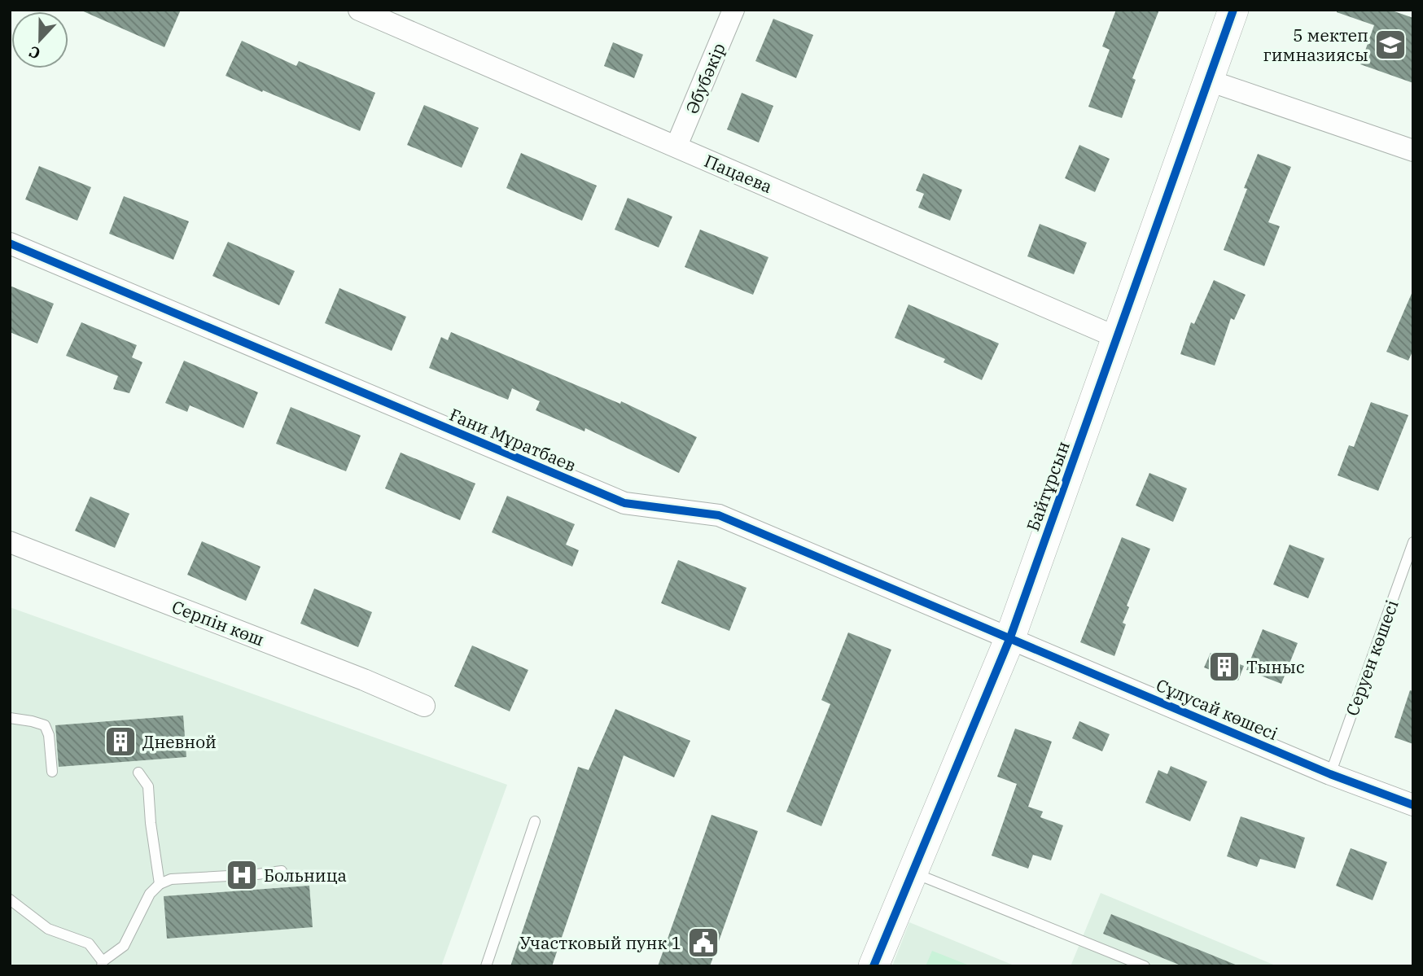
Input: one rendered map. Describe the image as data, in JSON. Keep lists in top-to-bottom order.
{
  "streets": {
    "street": [
      "Әбубәкір",
      "Пацаева",
      "Ғани Мұратбаев",
      "Байтұрсын",
      "Серпін көш",
      "Сұлусай көшесі"
    ],
    "lane": ["Серуен көшесі"]
  },
  "crossings": [
    ["Әбубәкір", "Пацаева"],
    ["Пацаева", "Байтұрсын"],
    ["Ғани Мұратбаев", "Байтұрсын"],
    ["Ғани Мұратбаев", "Сұлусай көшесі"],
    ["Байтұрсын", "Сұлусай көшесі"],
    ["Серуен көшесі", "Сұлусай көшесі"]
  ],
  "places": {
    "school or university": ["5 мектеп гимназиясы"],
    "building": ["Тыныс", "Дневной"],
    "hospital": ["Больница"],
    "public building": ["Участковый пунк 1"]
  },
  "north": "bottom"
}
